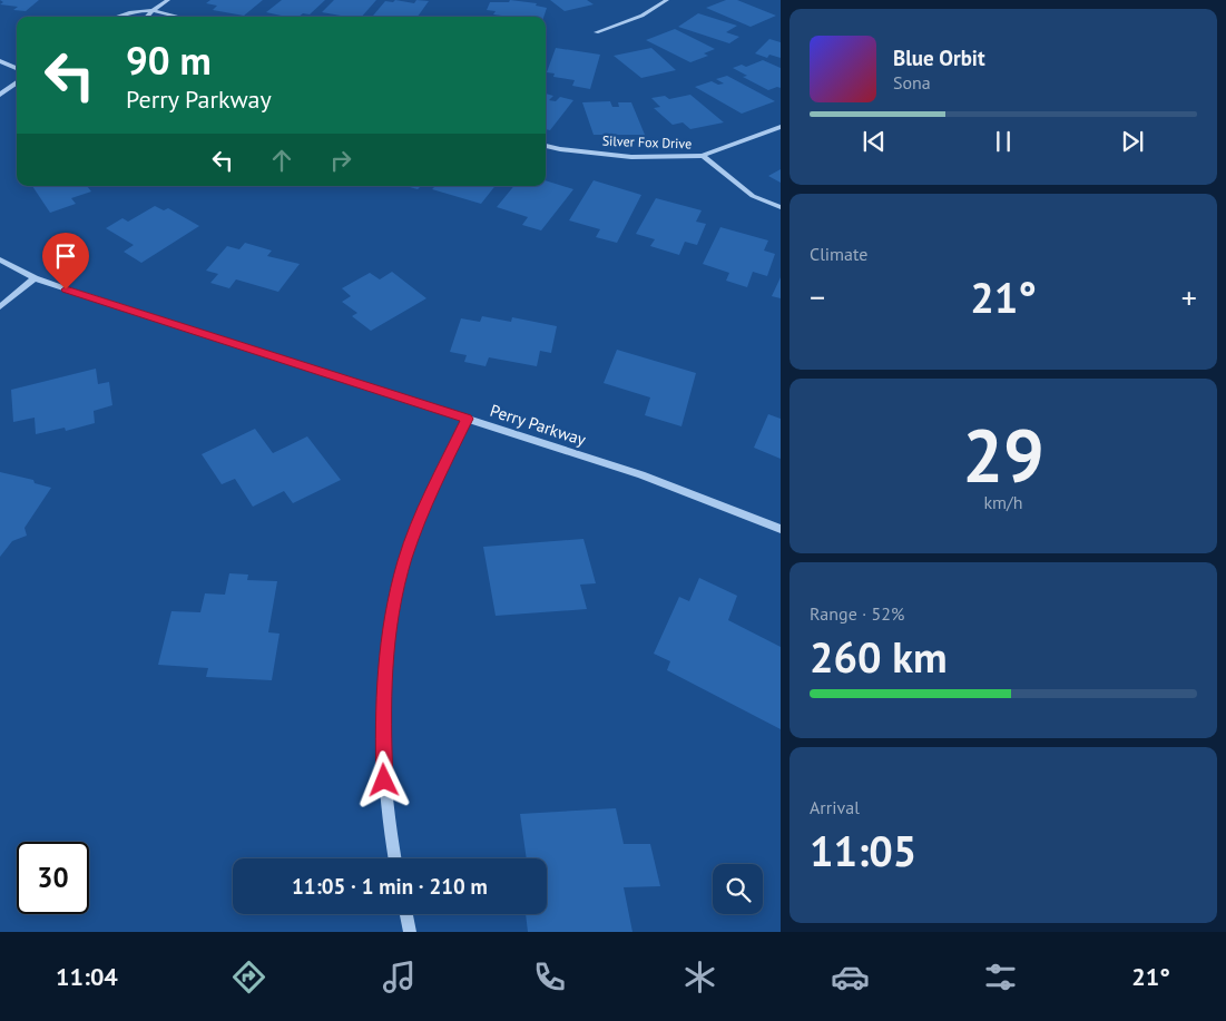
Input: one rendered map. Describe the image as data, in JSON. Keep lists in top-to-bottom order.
{
  "streets": {
    "street": ["Silver Fox Drive", "Perry Parkway"]
  },
  "page": {
    "turn": ["90 m", "Perry Parkway"],
    "song": ["Blue Orbit", "Sona"],
    "tile": [
      "Climate",
      ["29", "km/h"],
      ["Range · 52%", "260 km"],
      ["Arrival", "11:05"]
    ],
    "heat": ["−", "21°", "+"],
    "limit": "30",
    "trip": "11:05 · 1 min · 210 m",
    "tabs": ["11:04", "21°"]
  }
}
